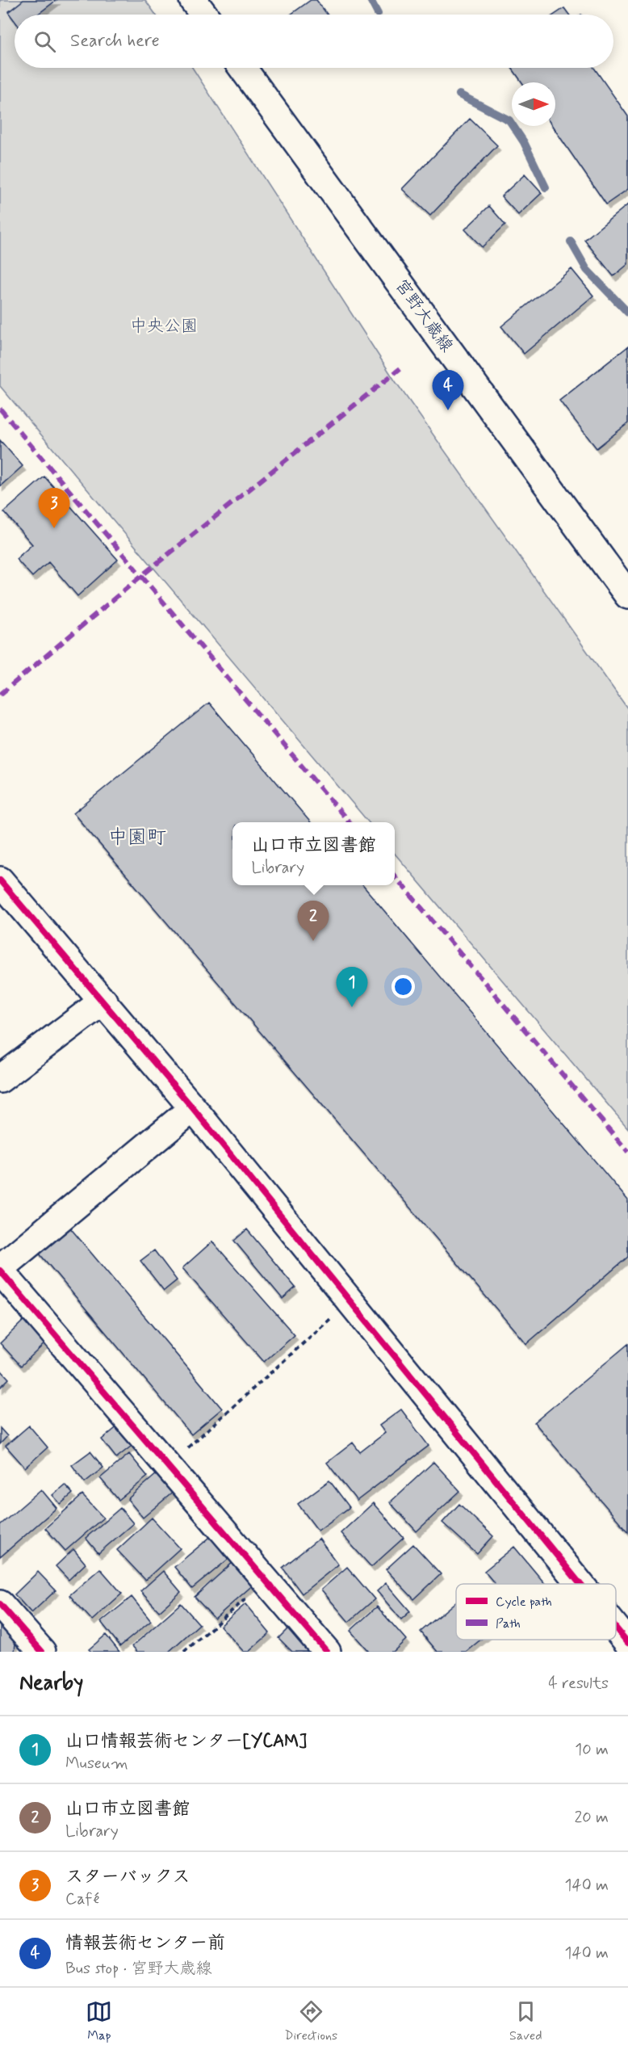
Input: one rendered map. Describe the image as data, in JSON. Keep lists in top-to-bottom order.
{
  "streets": {
    "street": ["宮野大歳線"]
  },
  "districts": ["中園町"],
  "parks": ["中央公園"],
  "legend": ["Cycle path", "Path"],
  "north": "right",
  "page": {
    "search": "Search here",
    "pins": [
      "4",
      "3",
      "2",
      "1"
    ],
    "popup": ["山口市立図書館", "Library"],
    "heading": ["Nearby", "4 results"],
    "list": [
      {
        "mark": "1",
        "name": "山口情報芸術センター[YCAM]",
        "note": "Museum",
        "value": "10 m"
      },
      {
        "mark": "2",
        "name": "山口市立図書館",
        "note": "Library",
        "value": "20 m"
      },
      {
        "mark": "3",
        "name": "スターバックス",
        "note": "Café",
        "value": "140 m"
      },
      {
        "mark": "4",
        "name": "情報芸術センター前",
        "note": "Bus stop · 宮野大歳線",
        "value": "140 m"
      }
    ],
    "nav": ["Map", "Directions", "Saved"]
  }
}
